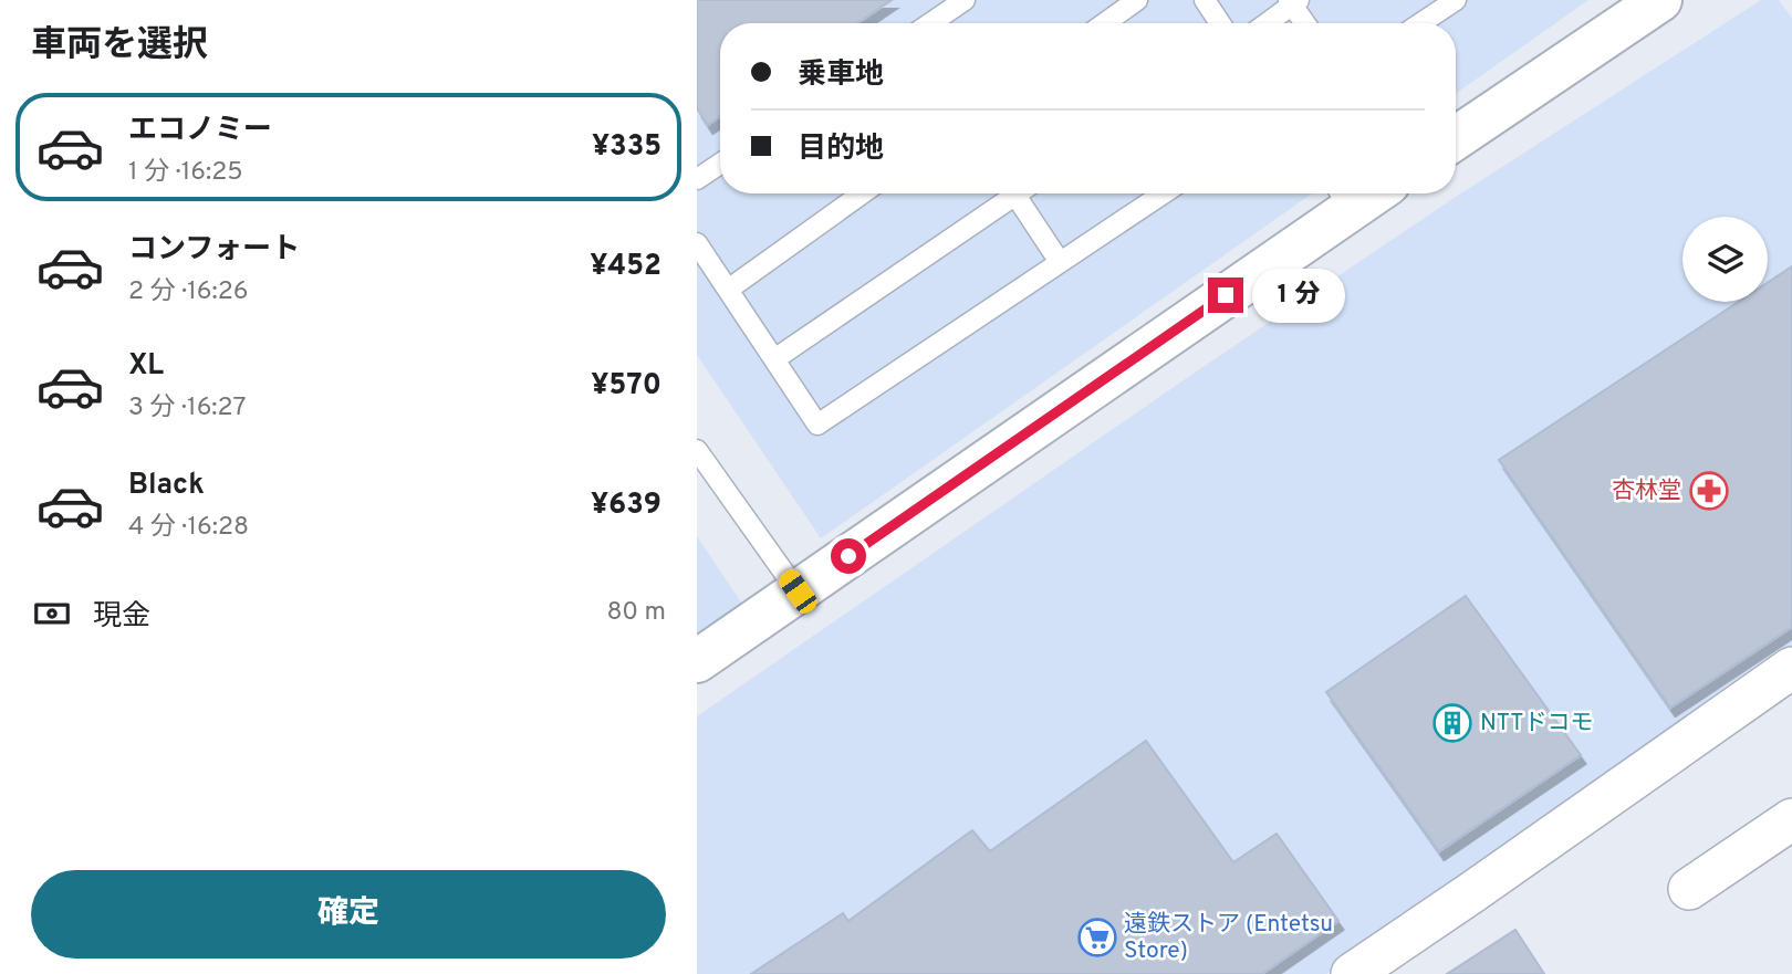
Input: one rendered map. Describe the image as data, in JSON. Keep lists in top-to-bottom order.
{
  "places": {
    "pharmacy": ["杏林堂"],
    "building": ["NTTドコモ"],
    "supermarket": ["遠鉄ストア (Entetsu Store)"]
  },
  "page": {
    "heading": "車両を選択",
    "banner": ["乗車地", "目的地"],
    "list": [
      {
        "name": "エコノミー",
        "note": "1 分 · 16:25",
        "value": "¥335"
      },
      {
        "name": "コンフォート",
        "note": "2 分 · 16:26",
        "value": "¥452"
      },
      {
        "name": "XL",
        "note": "3 分 · 16:27",
        "value": "¥570"
      },
      {
        "name": "Black",
        "note": "4 分 · 16:28",
        "value": "¥639"
      }
    ],
    "bubble": "1 分",
    "pay": ["現金", "80 m"],
    "buttons": "確定"
  }
}
